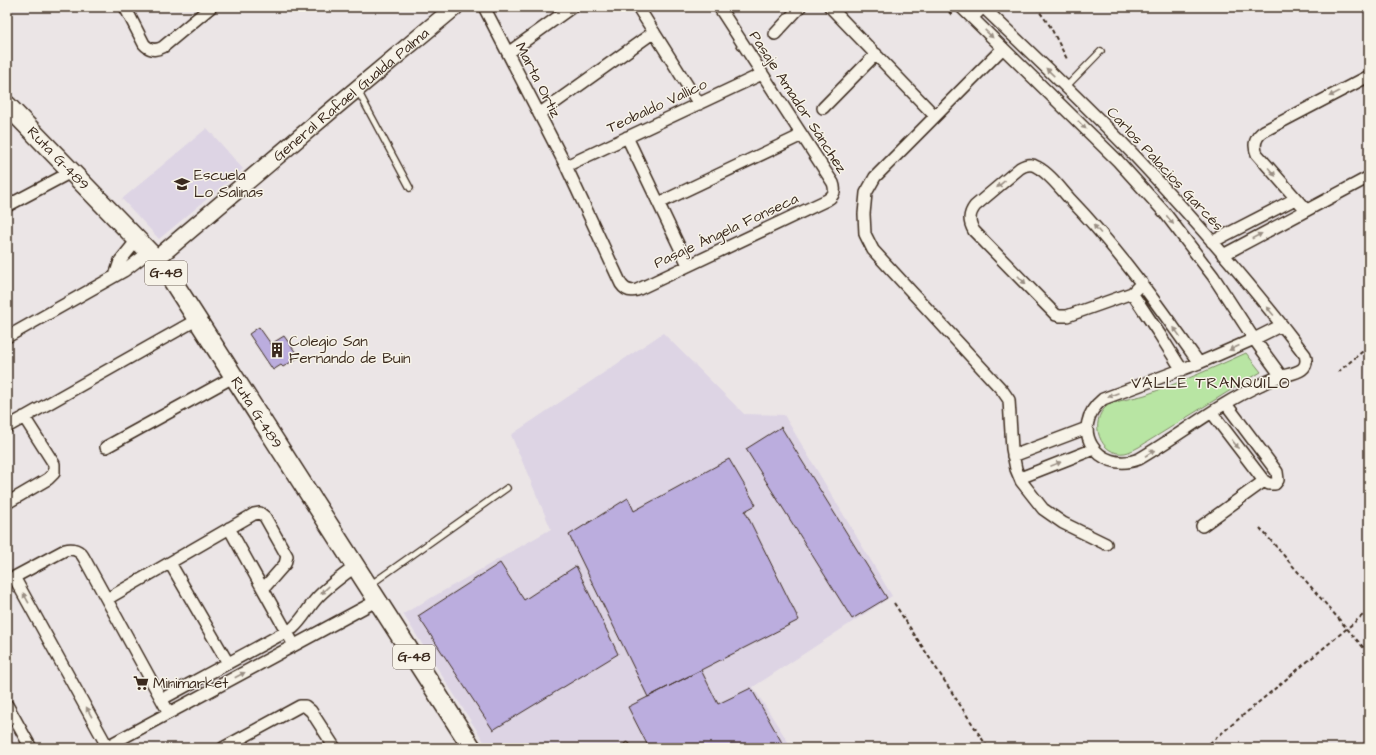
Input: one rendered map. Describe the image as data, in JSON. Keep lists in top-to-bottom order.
{
  "streets": {
    "main road": ["General Rafael Gualda Palma", "Ruta G-489", "G-48"],
    "street": [
      "Marta Ortiz",
      "Pasaje Amador Sánchez",
      "Teobaldo Vallico",
      "Carlos Palacios Garcés",
      "Pasaje Ángela Fonseca"
    ]
  },
  "crossings": [
    ["Marta Ortiz", "Teobaldo Vallico"],
    ["Marta Ortiz", "Pasaje Ángela Fonseca"],
    ["General Rafael Gualda Palma", "Ruta G-489"],
    ["Pasaje Amador Sánchez", "Teobaldo Vallico"],
    ["Pasaje Amador Sánchez", "Pasaje Ángela Fonseca"]
  ],
  "districts": ["VALLE TRANQUILO"],
  "places": {
    "school or university": ["Escuela Lo Salinas"],
    "building": ["Colegio San Fernando de Buin"],
    "supermarket": ["Minimarket"]
  }
}
